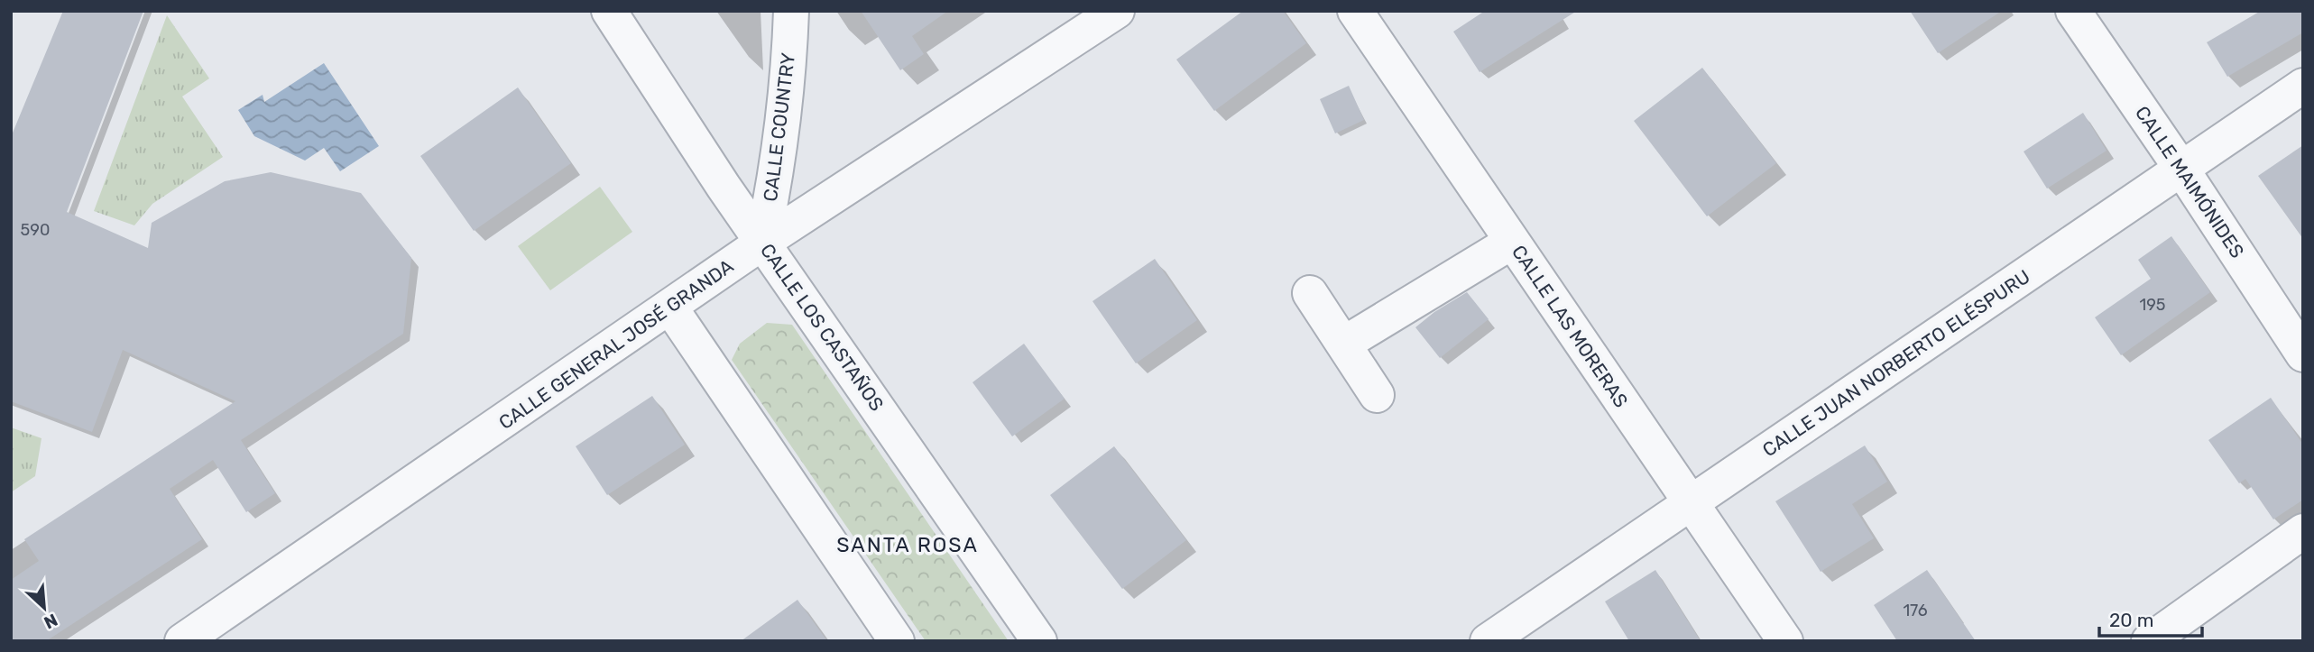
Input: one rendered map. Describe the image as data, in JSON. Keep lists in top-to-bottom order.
{
  "streets": {
    "street": [
      "CALLE COUNTRY",
      "CALLE MAIMÓNIDES",
      "CALLE LAS MORERAS",
      "CALLE LOS CASTAÑOS",
      "CALLE GENERAL JOSÉ GRANDA",
      "CALLE JUAN NORBERTO ELÉSPURU"
    ]
  },
  "crossings": [
    ["CALLE COUNTRY", "CALLE LOS CASTAÑOS"],
    ["CALLE COUNTRY", "CALLE GENERAL JOSÉ GRANDA"],
    ["CALLE MAIMÓNIDES", "CALLE JUAN NORBERTO ELÉSPURU"],
    ["CALLE LAS MORERAS", "CALLE JUAN NORBERTO ELÉSPURU"],
    ["CALLE LOS CASTAÑOS", "CALLE GENERAL JOSÉ GRANDA"]
  ],
  "districts": ["SANTA ROSA"],
  "house_numbers": ["590", "195", "176"],
  "scale_bar": "20 m",
  "north": "bottom right"
}
